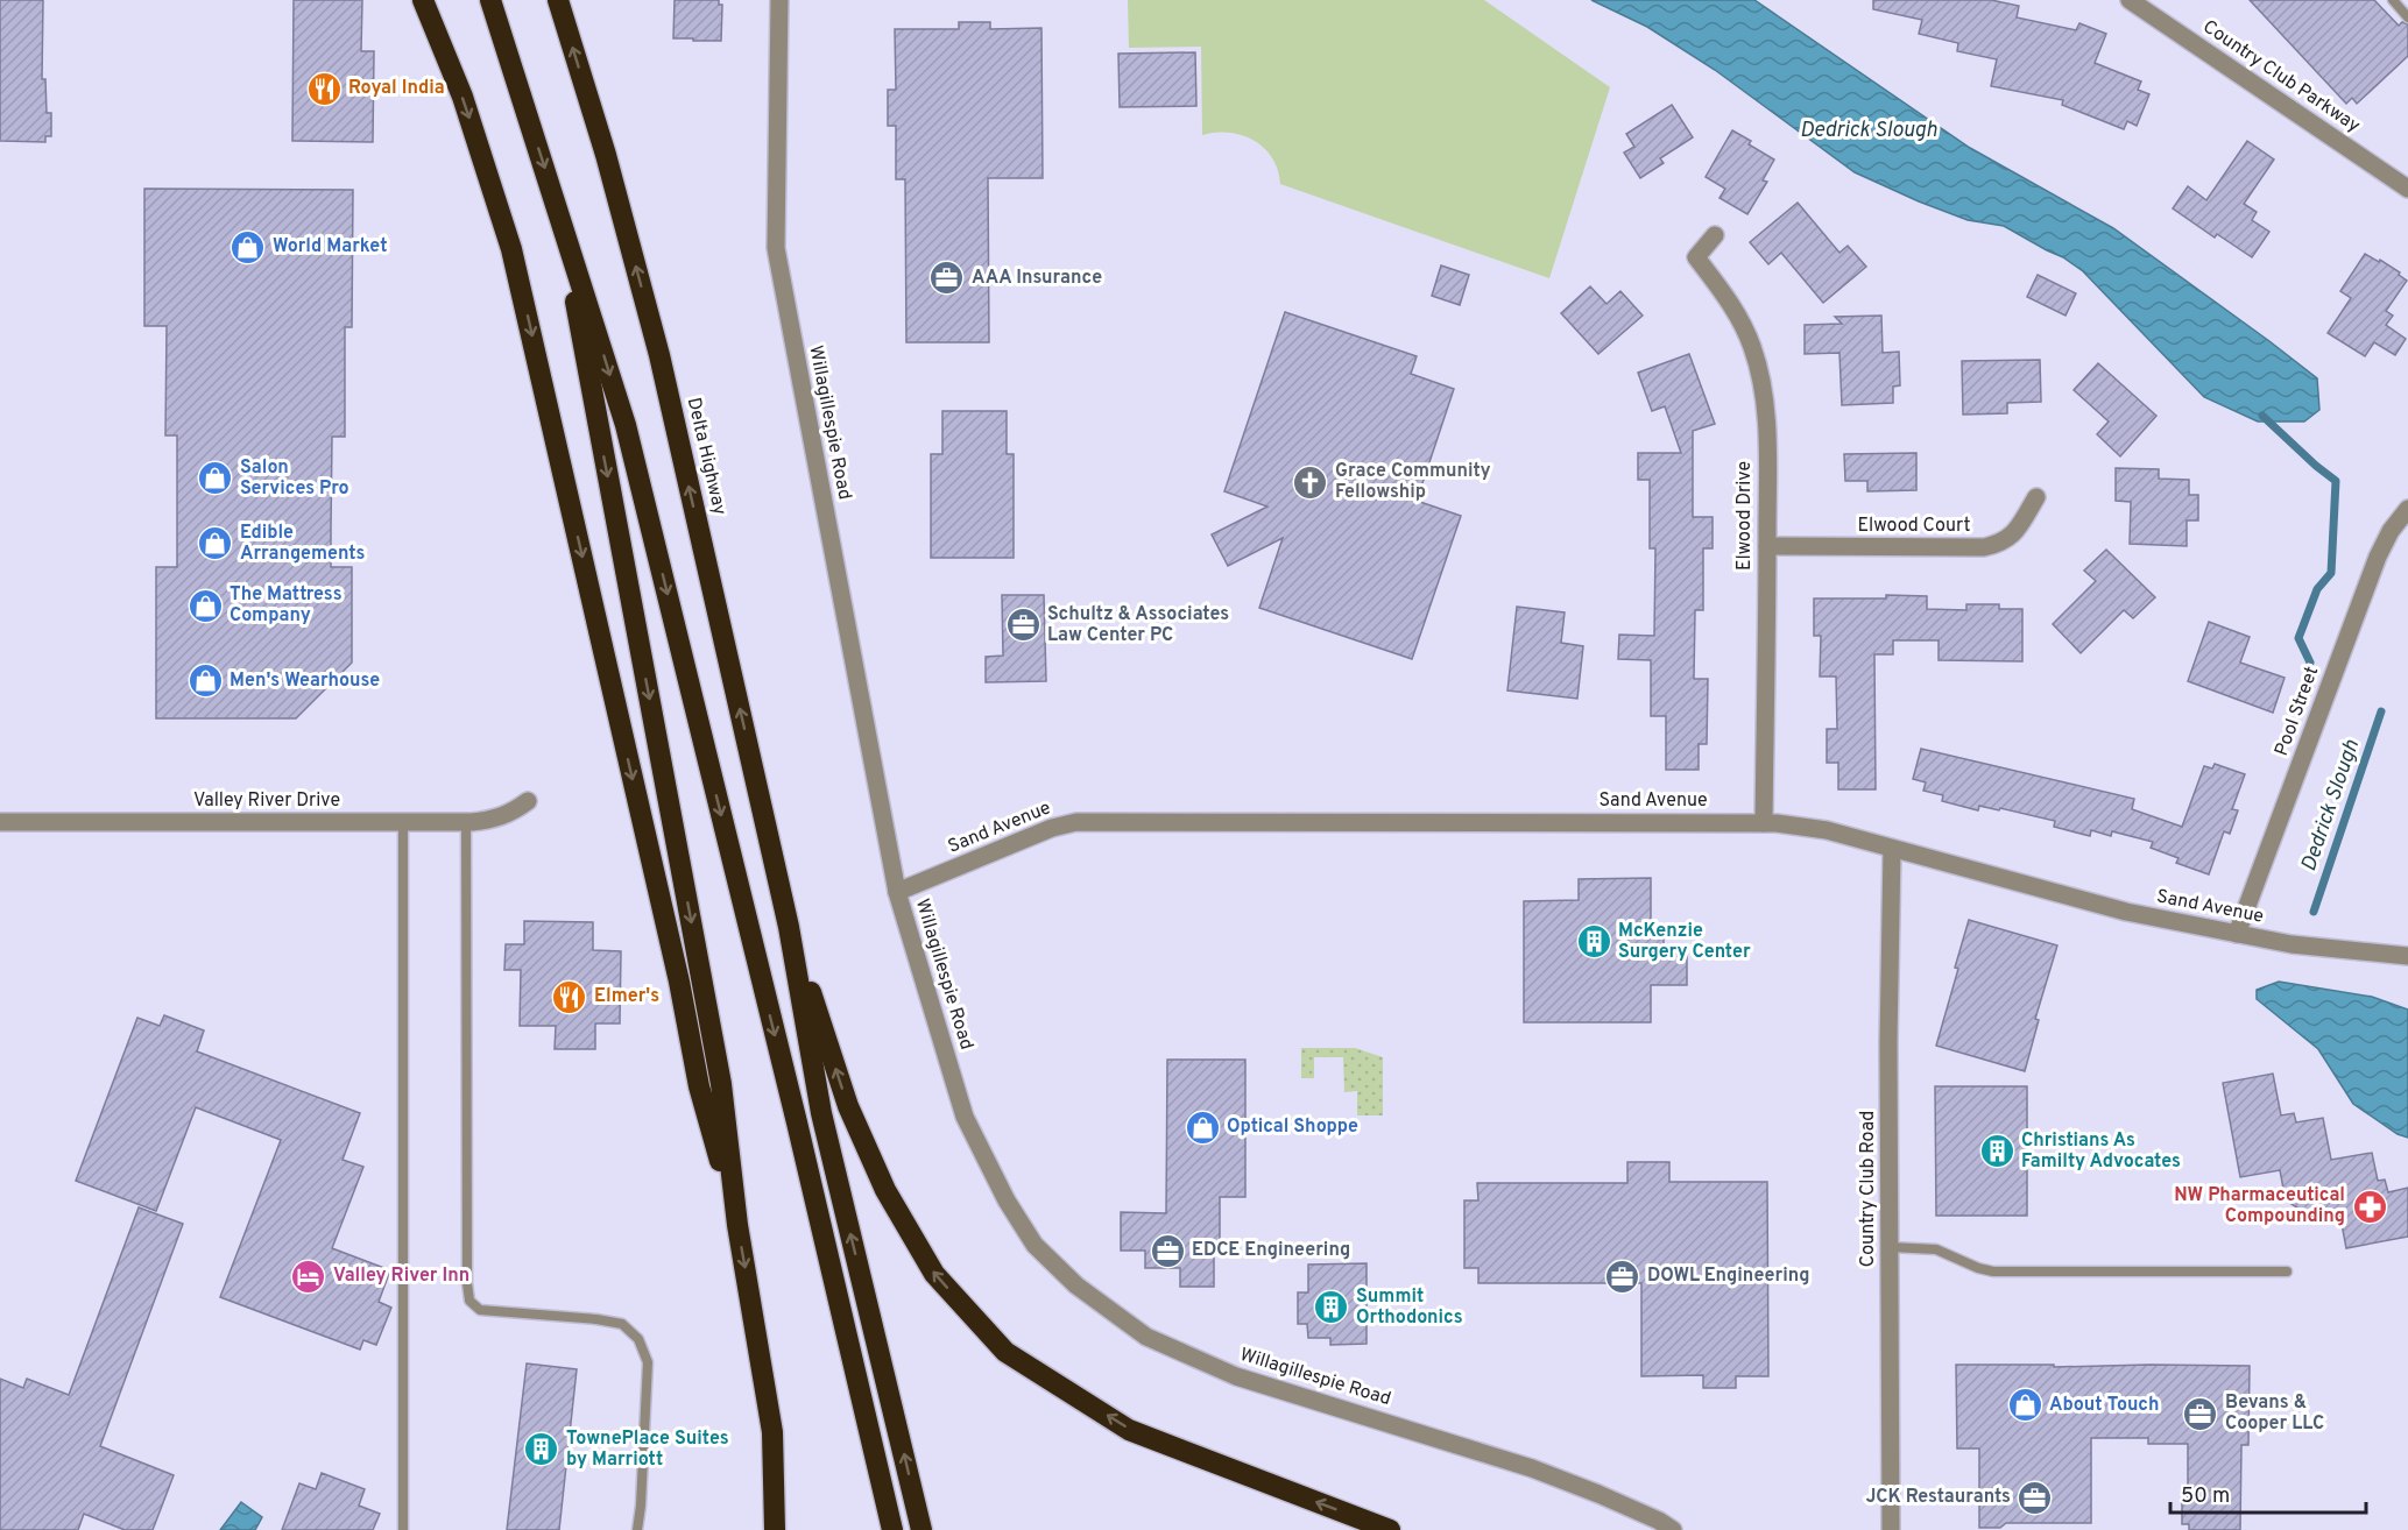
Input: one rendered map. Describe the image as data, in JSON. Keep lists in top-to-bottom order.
{
  "streets": {
    "highway": ["Delta Highway"],
    "street": [
      "Country Club Parkway",
      "Willagillespie Road",
      "Elwood Drive",
      "Elwood Court",
      "Pool Street",
      "Valley River Drive",
      "Sand Avenue",
      "Country Club Road"
    ]
  },
  "crossings": [
    ["Willagillespie Road", "Sand Avenue"],
    ["Elwood Drive", "Elwood Court"],
    ["Elwood Drive", "Sand Avenue"],
    ["Pool Street", "Sand Avenue"],
    ["Sand Avenue", "Country Club Road"]
  ],
  "water": ["Dedrick Slough"],
  "places": {
    "restaurant": ["Royal India", "Elmer's"],
    "shop": [
      "World Market",
      "Salon Services Pro",
      "Edible Arrangements",
      "The Mattress Company",
      "Men's Wearhouse",
      "Optical Shoppe",
      "About Touch"
    ],
    "office": [
      "AAA Insurance",
      "Schultz & Associates Law Center PC",
      "EDCE Engineering",
      "DOWL Engineering",
      "Bevans & Cooper LLC",
      "JCK Restaurants"
    ],
    "church": ["Grace Community Fellowship"],
    "building": [
      "McKenzie Surgery Center",
      "Christians As Familty Advocates",
      "Summit Orthodonics",
      "TownePlace Suites by Marriott"
    ],
    "pharmacy": ["NW Pharmaceutical Compounding"],
    "hotel": ["Valley River Inn"]
  },
  "scale_bar": "50 m"
}
